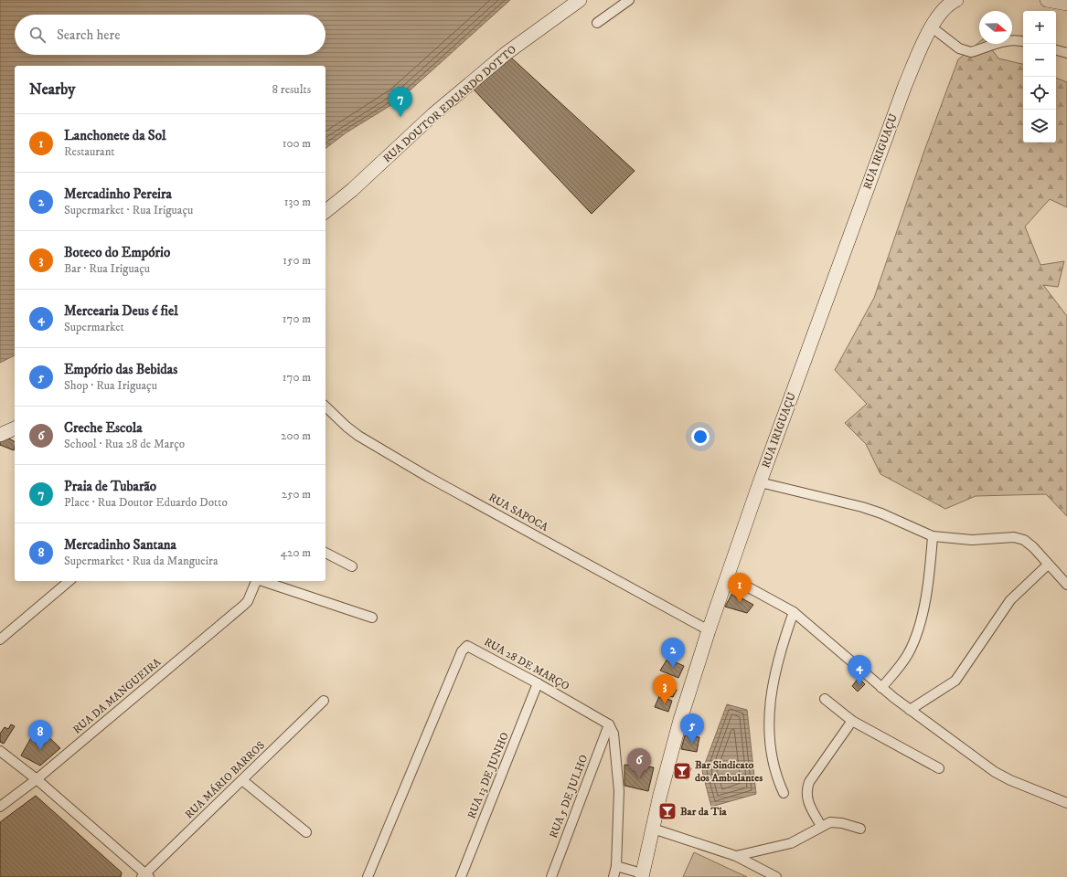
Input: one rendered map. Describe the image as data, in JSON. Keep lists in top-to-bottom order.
{
  "streets": {
    "main road": ["RUA DOUTOR EDUARDO DOTTO", "RUA IRIGUAÇU"],
    "street": [
      "RUA SAPOCA",
      "RUA 28 DE MARÇO",
      "RUA DA MANGUEIRA",
      "RUA 13 DE JUNHO",
      "RUA MÁRIO BARROS",
      "RUA 5 DE JULHO"
    ]
  },
  "crossings": [
    ["RUA IRIGUAÇU", "RUA SAPOCA"],
    ["RUA 28 DE MARÇO", "RUA 13 DE JUNHO"],
    ["RUA 28 DE MARÇO", "RUA 5 DE JULHO"]
  ],
  "places": {
    "bar": ["Bar Sindicato dos Ambulantes", "Bar da Tia"]
  },
  "north": "right",
  "page": {
    "map_buttons": ["+", "−"],
    "search": "Search here",
    "heading": ["Nearby", "8 results"],
    "pins": [
      "7",
      "1",
      "2",
      "4",
      "3",
      "5",
      "8",
      "6"
    ],
    "list": [
      {
        "mark": "1",
        "name": "Lanchonete da Sol",
        "note": "Restaurant",
        "value": "100 m"
      },
      {
        "mark": "2",
        "name": "Mercadinho Pereira",
        "note": "Supermarket · Rua Iriguaçu",
        "value": "130 m"
      },
      {
        "mark": "3",
        "name": "Boteco do Empório",
        "note": "Bar · Rua Iriguaçu",
        "value": "150 m"
      },
      {
        "mark": "4",
        "name": "Mercearia Deus é fiel",
        "note": "Supermarket",
        "value": "170 m"
      },
      {
        "mark": "5",
        "name": "Empório das Bebidas",
        "note": "Shop · Rua Iriguaçu",
        "value": "170 m"
      },
      {
        "mark": "6",
        "name": "Creche Escola",
        "note": "School · Rua 28 de Março",
        "value": "200 m"
      },
      {
        "mark": "7",
        "name": "Praia de Tubarão",
        "note": "Place · Rua Doutor Eduardo Dotto",
        "value": "250 m"
      },
      {
        "mark": "8",
        "name": "Mercadinho Santana",
        "note": "Supermarket · Rua da Mangueira",
        "value": "420 m"
      }
    ]
  }
}
